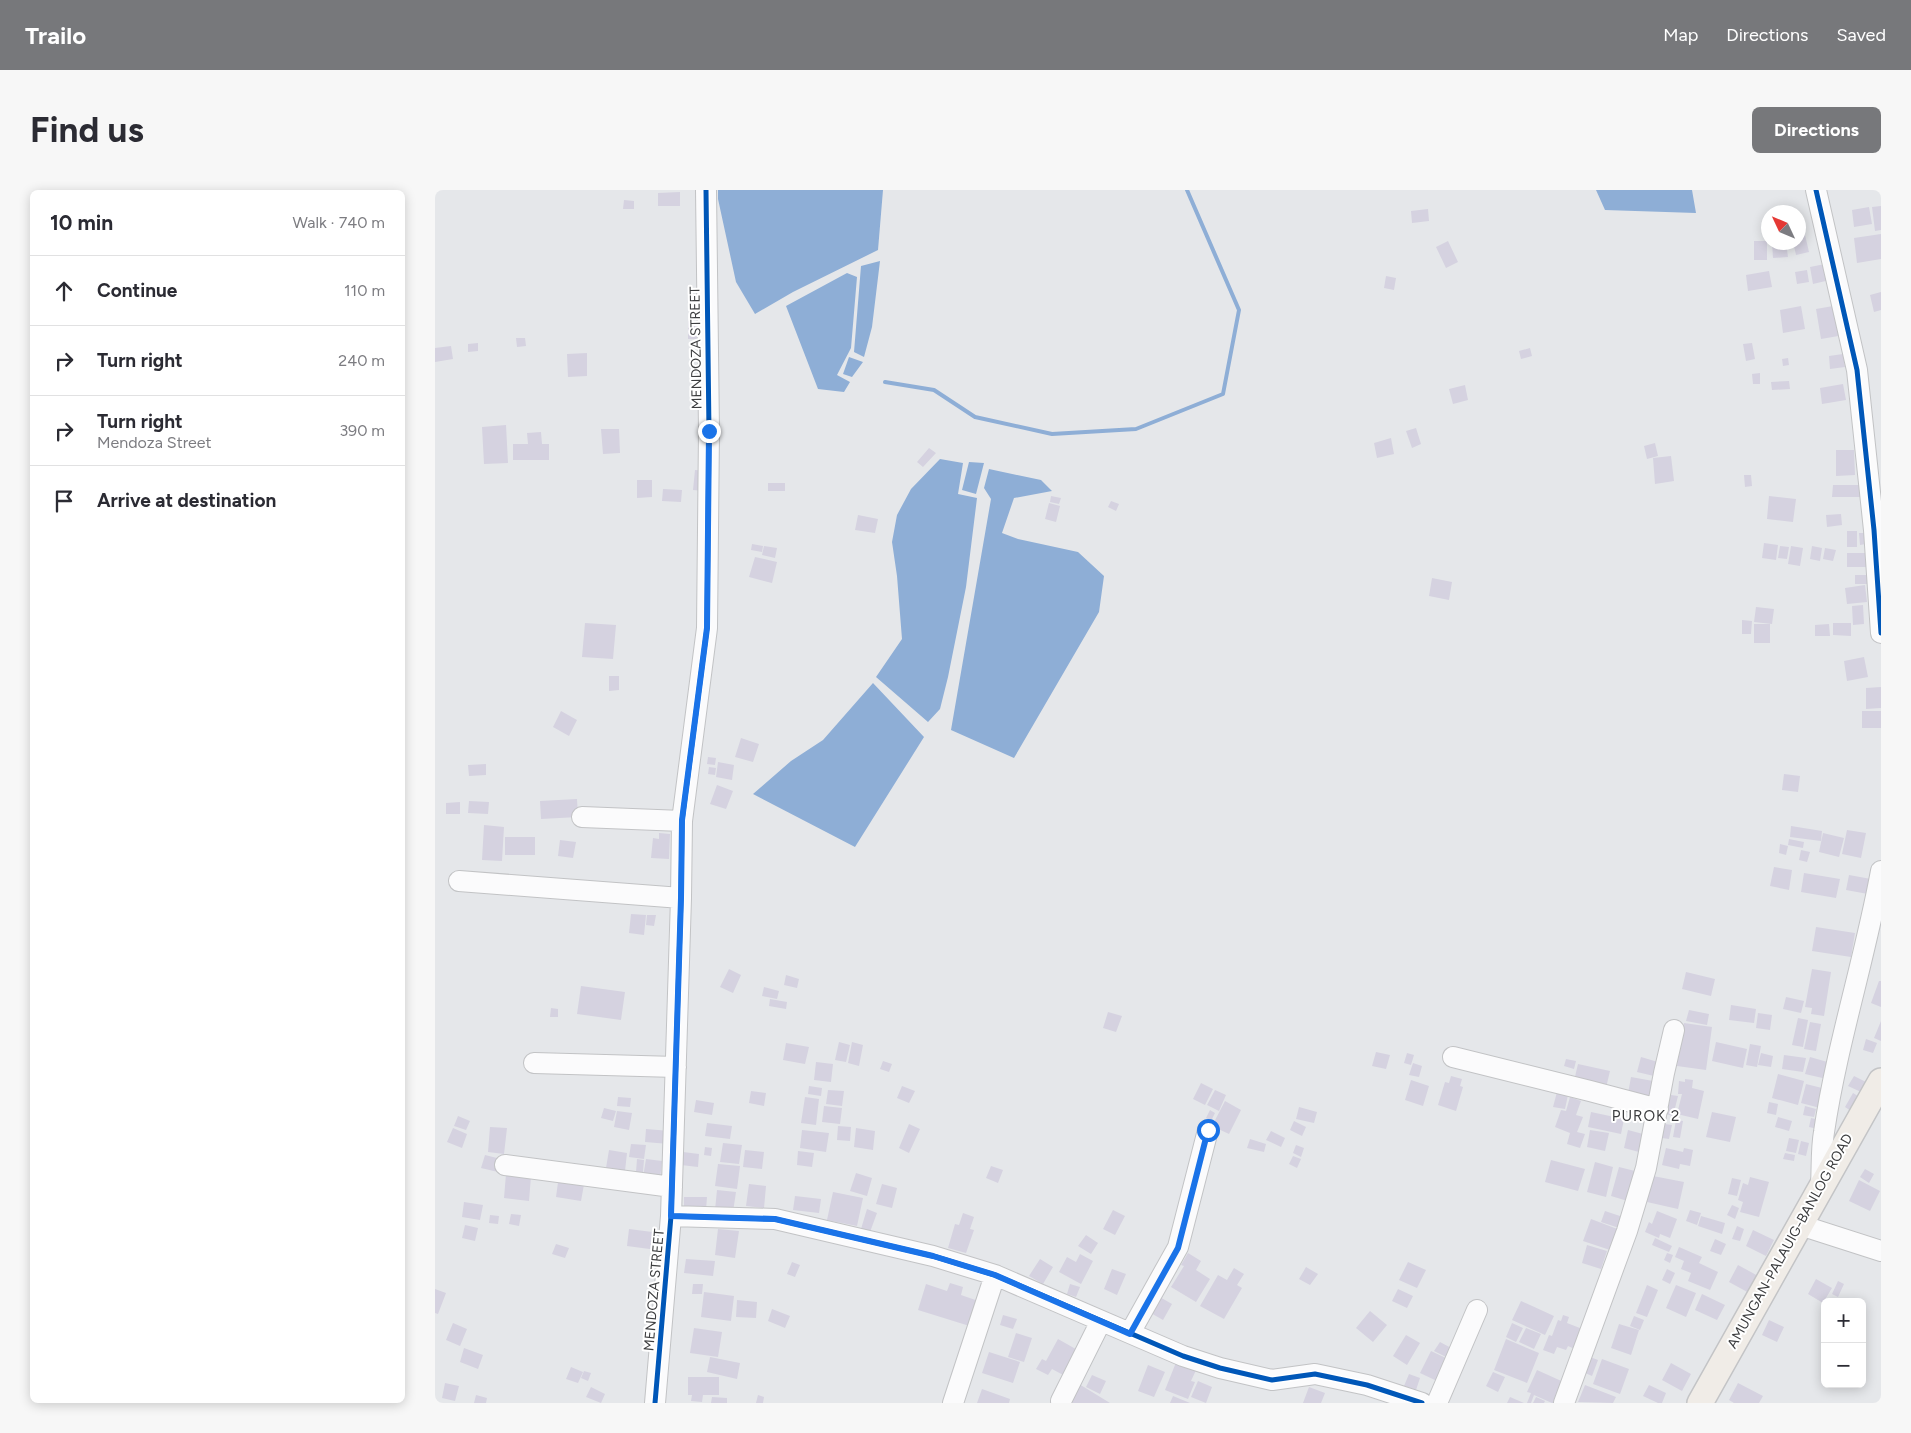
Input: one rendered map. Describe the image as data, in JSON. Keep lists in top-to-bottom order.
{
  "streets": {
    "main road": ["AMUNGAN-PALAUIG-BANLOG ROAD"],
    "street": ["MENDOZA STREET"]
  },
  "districts": ["PUROK 2"],
  "north": "top left",
  "page": {
    "header": "Trailo",
    "nav": ["Map", "Directions", "Saved"],
    "buttons": "Directions",
    "title": "Find us",
    "heading": ["10 min", "Walk · 740 m"],
    "list": [
      ["Continue", "110 m"],
      ["Turn right", "240 m"],
      ["Turn right", "Mendoza Street", "390 m"],
      "Arrive at destination"
    ],
    "map_buttons": ["+", "−"]
  }
}
